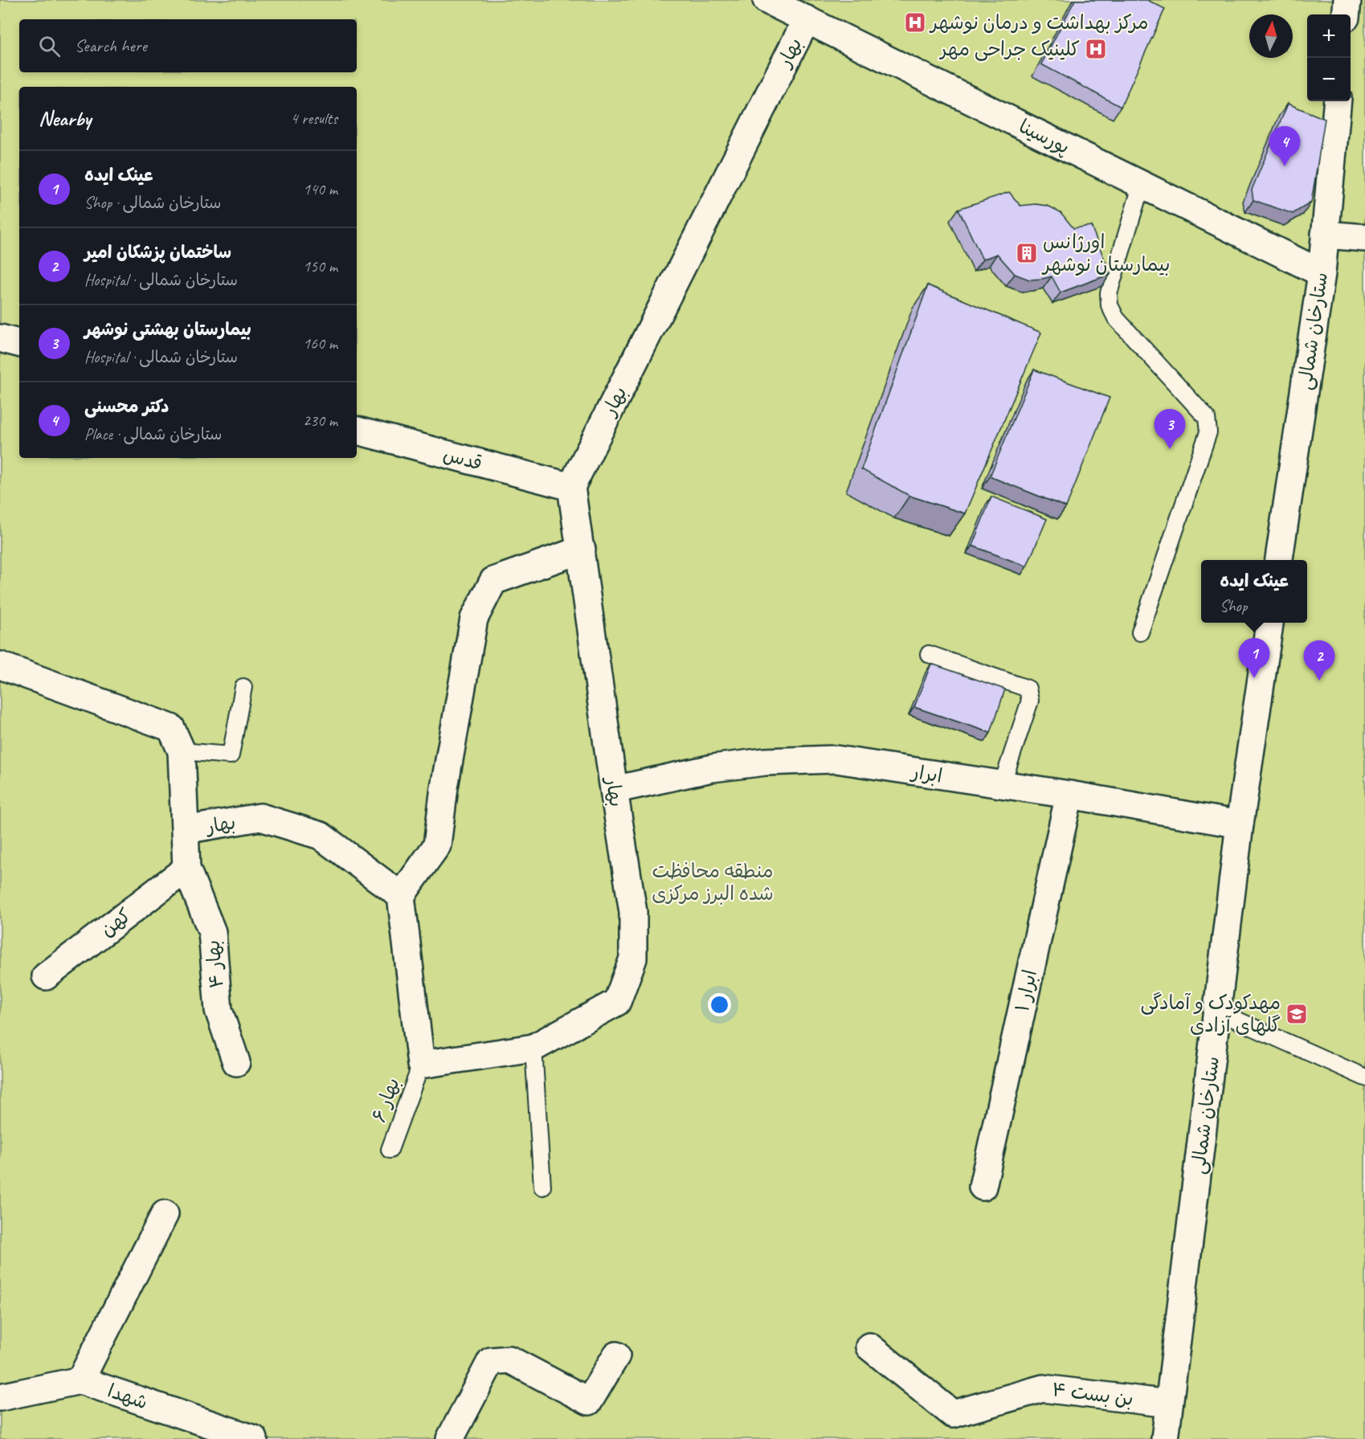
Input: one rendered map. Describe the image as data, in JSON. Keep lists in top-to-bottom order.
{
  "streets": {
    "street": [
      "بهار",
      "پورسینا",
      "ستارخان شمالی",
      "قدس",
      "ابرار",
      "کهن",
      "بهار ۴",
      "ابرار ۱",
      "بن بست ۴",
      "شهدا"
    ],
    "lane": ["بهار ۶"]
  },
  "crossings": [
    ["بهار", "پورسینا"],
    ["بهار", "قدس"],
    ["بهار", "ابرار"],
    ["بهار", "کهن"],
    ["بهار", "بهار ۴"],
    ["بهار", "بهار ۶"],
    ["پورسینا", "ستارخان شمالی"],
    ["ستارخان شمالی", "ابرار"],
    ["ستارخان شمالی", "بن بست ۴"],
    ["ابرار", "ابرار ۱"],
    ["کهن", "بهار ۴"]
  ],
  "parks": ["منطقه محافظت شده البرز مرکزی"],
  "places": {
    "hospital": ["مرکز بهداشت و درمان نوشهر", "کلینیک جراحی مهر"],
    "building": ["اورژانس بیمارستان نوشهر"],
    "school or university": ["مهدکودک و آمادگی گلهای آزادی"]
  },
  "north": "top",
  "page": {
    "map_buttons": ["+", "−"],
    "search": "Search here",
    "heading": ["Nearby", "4 results"],
    "pins": [
      "4",
      "3",
      "1",
      "2"
    ],
    "list": [
      {
        "mark": "1",
        "name": "عینک ایده",
        "note": "Shop · ستارخان شمالی",
        "value": "140 m"
      },
      {
        "mark": "2",
        "name": "ساختمان پزشکان امیر",
        "note": "Hospital · ستارخان شمالی",
        "value": "150 m"
      },
      {
        "mark": "3",
        "name": "بیمارستان بهشتی نوشهر",
        "note": "Hospital · ستارخان شمالی",
        "value": "160 m"
      },
      {
        "mark": "4",
        "name": "دکتر محسنی",
        "note": "Place · ستارخان شمالی",
        "value": "230 m"
      }
    ],
    "popup": ["عینک ایده", "Shop"]
  }
}
